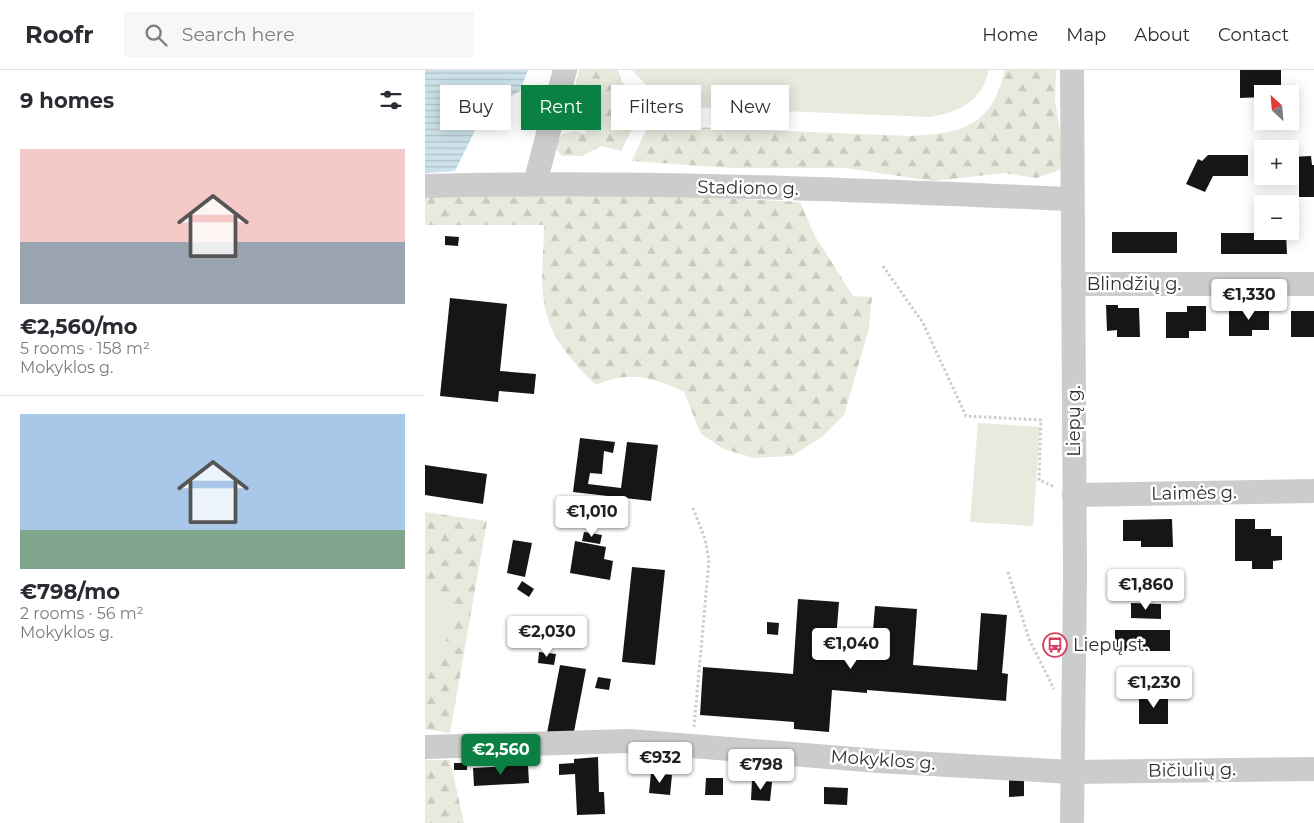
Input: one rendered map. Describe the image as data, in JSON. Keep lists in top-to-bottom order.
{
  "streets": {
    "street": [
      "Stadiono g.",
      "Blindžių g.",
      "Liepų g.",
      "Laimės g.",
      "Mokyklos g.",
      "Bičiulių g."
    ]
  },
  "crossings": [
    ["Stadiono g.", "Liepų g."],
    ["Blindžių g.", "Liepų g."],
    ["Liepų g.", "Laimės g."],
    ["Liepų g.", "Mokyklos g."],
    ["Liepų g.", "Bičiulių g."],
    ["Mokyklos g.", "Bičiulių g."]
  ],
  "places": {
    "bus stop": ["Liepų st."]
  },
  "north": "top left",
  "page": {
    "header": "Roofr",
    "search": "Search here",
    "nav": [
      "Home",
      "Map",
      "About",
      "Contact"
    ],
    "heading": "9 homes",
    "map_buttons": ["+", "−"],
    "chip": [
      "Buy",
      "Rent",
      "Filters",
      "New"
    ],
    "list": [
      {
        "name": "€2,560/mo",
        "note": "5 rooms · 158 m² · Mokyklos g."
      },
      {
        "name": "€798/mo",
        "note": "2 rooms · 56 m² · Mokyklos g."
      }
    ],
    "price": [
      "€1,330",
      "€1,010",
      "€1,860",
      "€2,030",
      "€1,040",
      "€1,230",
      "€2,560",
      "€932",
      "€798"
    ]
  }
}
